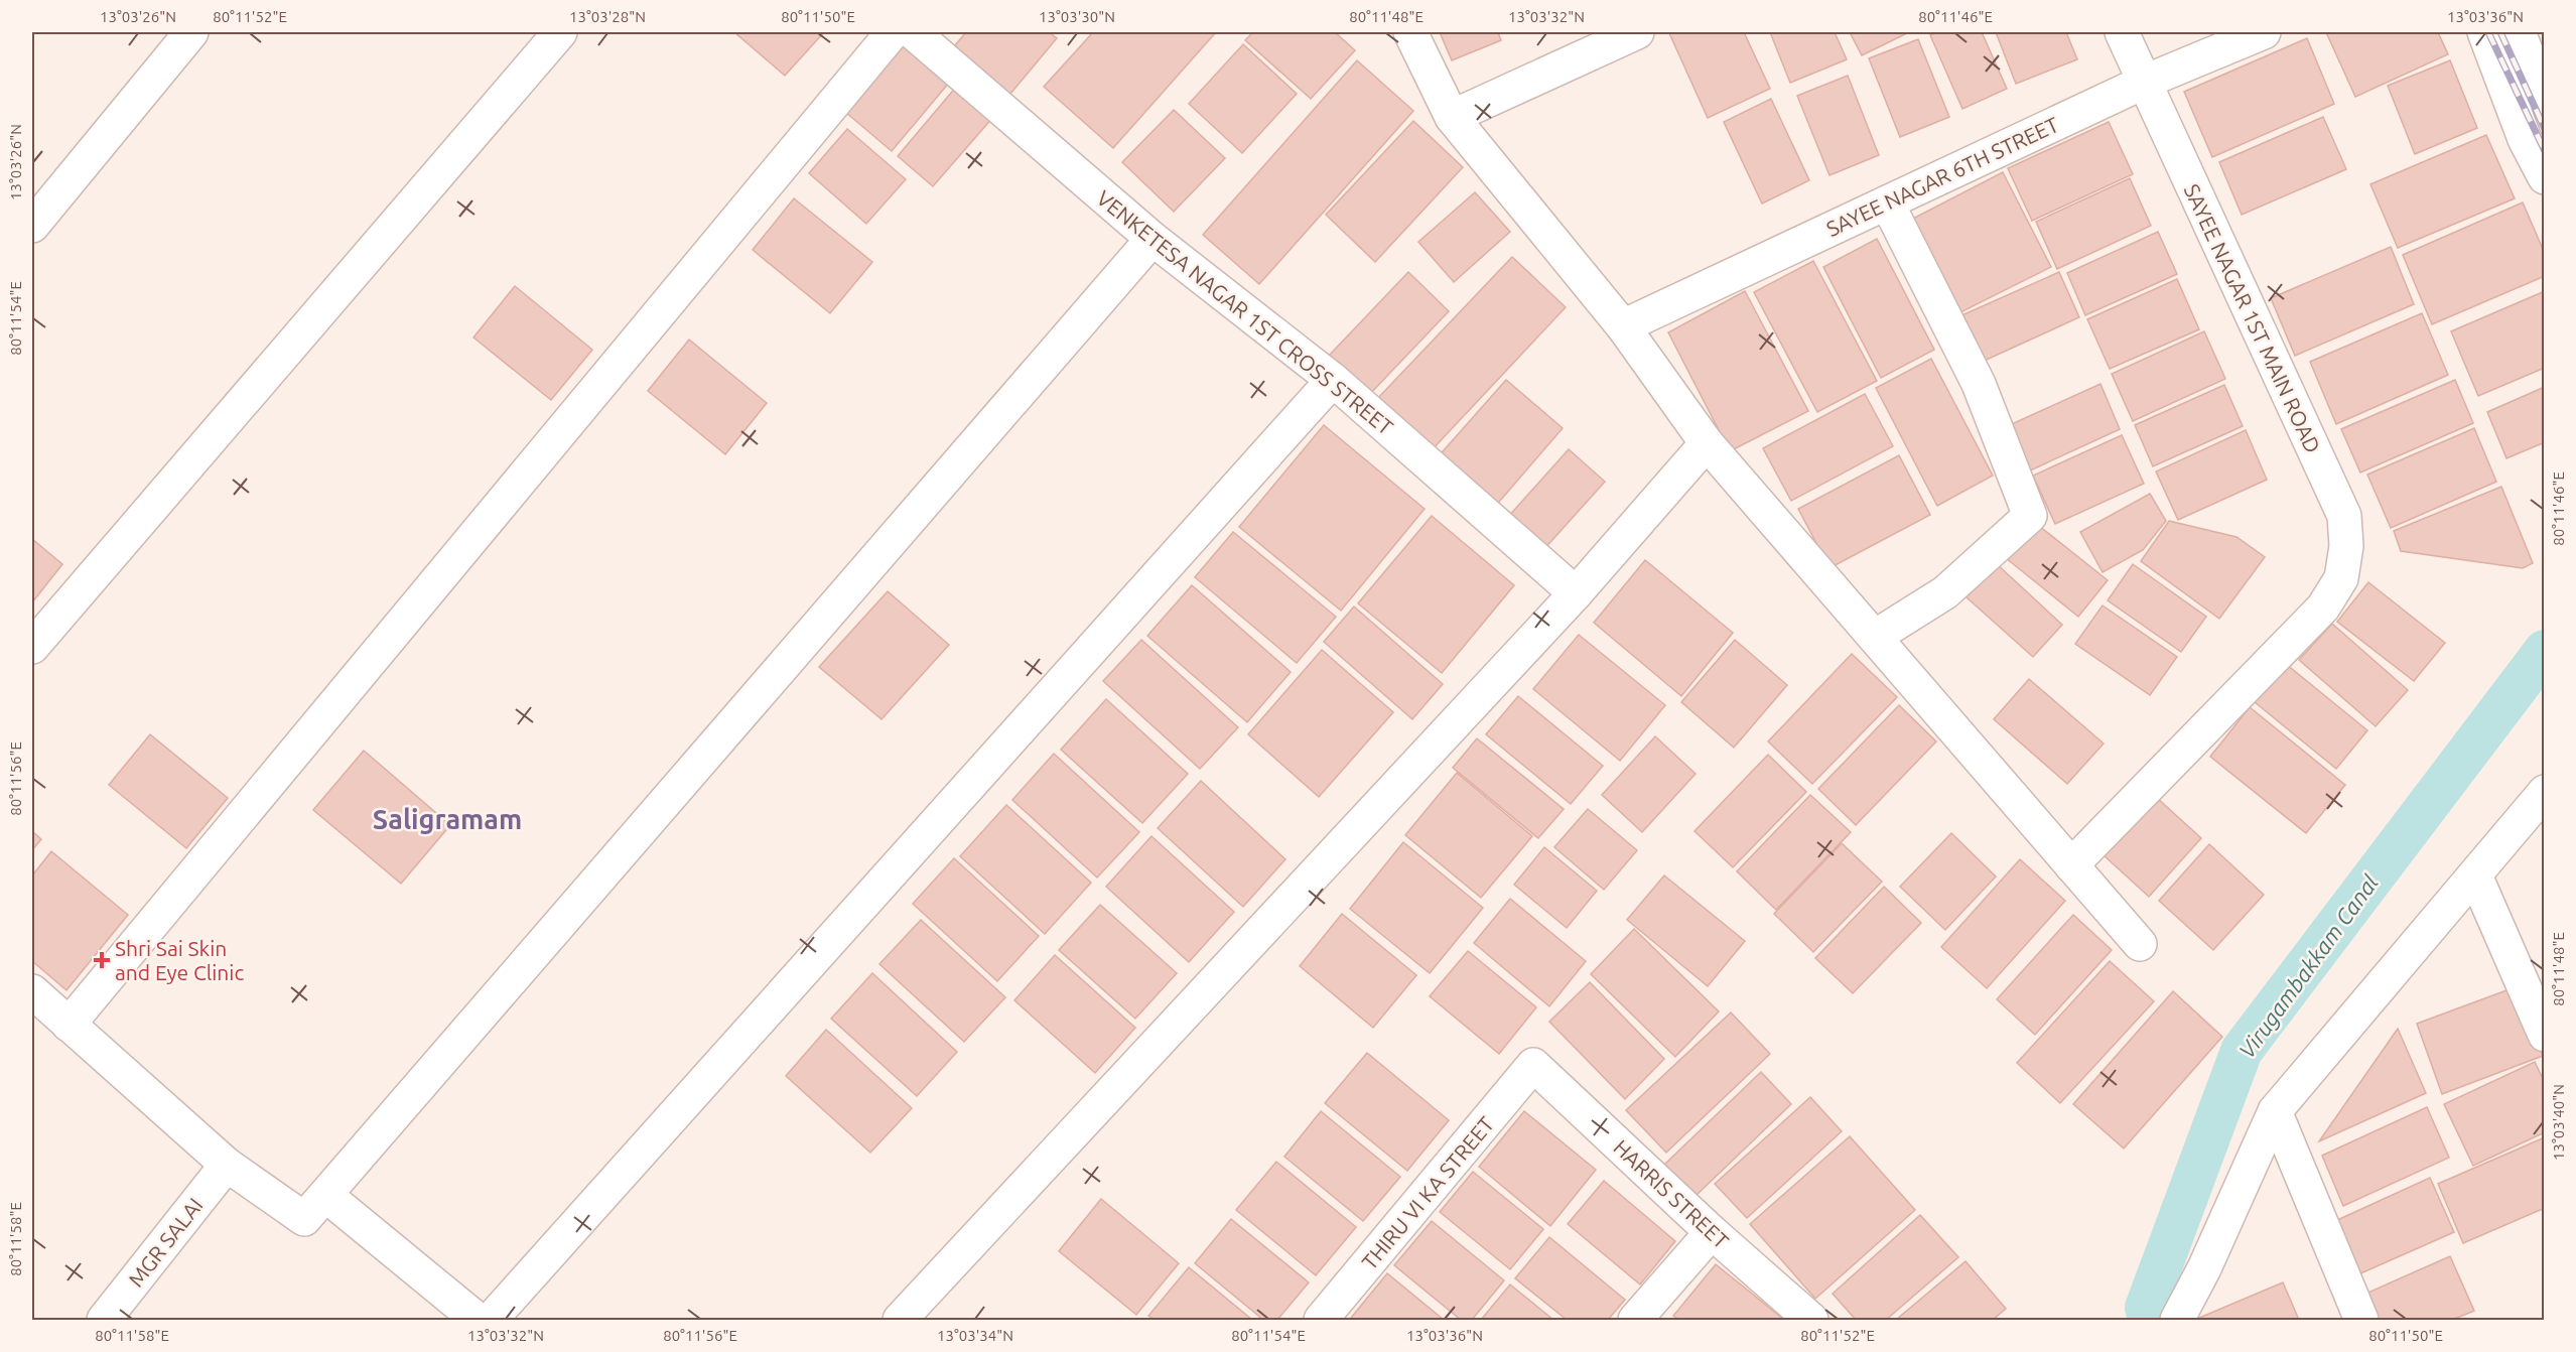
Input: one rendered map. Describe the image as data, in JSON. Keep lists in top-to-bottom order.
{
  "streets": {
    "street": [
      "SAYEE NAGAR 6TH STREET",
      "VENKETESA NAGAR 1ST CROSS STREET",
      "SAYEE NAGAR 1ST MAIN ROAD",
      "THIRU VI KA STREET",
      "HARRIS STREET",
      "MGR SALAI"
    ]
  },
  "crossings": [
    ["SAYEE NAGAR 6TH STREET", "SAYEE NAGAR 1ST MAIN ROAD"],
    ["THIRU VI KA STREET", "HARRIS STREET"]
  ],
  "districts": ["Saligramam"],
  "water": ["Virugambakkam Canal"],
  "places": {
    "health": ["Shri Sai Skin and Eye Clinic"]
  },
  "coordinates": [
    "13°03'26\"N",
    "80°11'52\"E",
    "13°03'28\"N",
    "80°11'50\"E",
    "13°03'30\"N",
    "80°11'48\"E",
    "13°03'32\"N",
    "80°11'46\"E",
    "13°03'36\"N",
    "80°11'54\"E",
    "80°11'56\"E",
    "13°03'40\"N",
    "80°11'58\"E",
    "13°03'34\"N"
  ]
}
